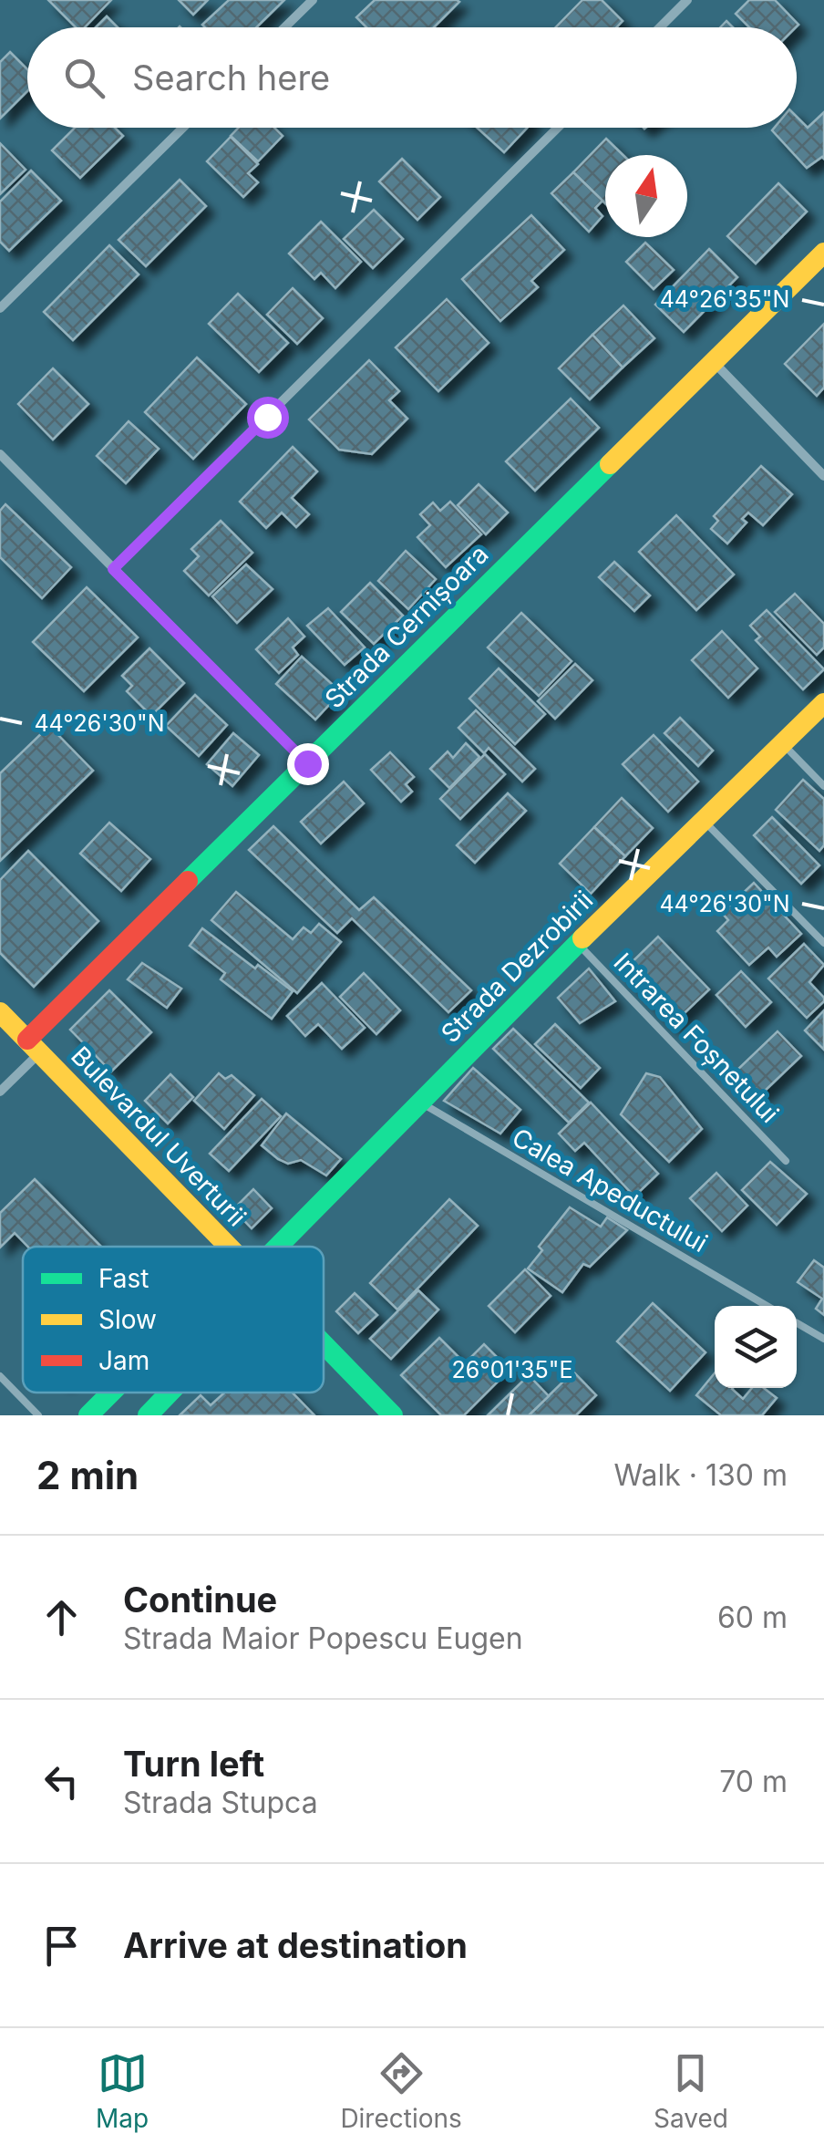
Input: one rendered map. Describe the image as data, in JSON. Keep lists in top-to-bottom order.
{
  "streets": {
    "street": ["Strada Cernișoara", "Strada Dezrobirii", "Bulevardul Uverturii"],
    "lane": ["Intrarea Foșnetului", "Calea Apeductului"]
  },
  "crossings": [
    ["Strada Cernișoara", "Bulevardul Uverturii"],
    ["Strada Dezrobirii", "Intrarea Foșnetului"],
    ["Strada Dezrobirii", "Calea Apeductului"]
  ],
  "legend": ["Fast", "Slow", "Jam"],
  "north": "top",
  "page": {
    "search": "Search here",
    "heading": ["2 min", "Walk · 130 m"],
    "list": [
      ["Continue", "Strada Maior Popescu Eugen", "60 m"],
      ["Turn left", "Strada Stupca", "70 m"],
      "Arrive at destination"
    ],
    "nav": ["Map", "Directions", "Saved"]
  },
  "coordinates": ["44°26'35\"N", "44°26'30\"N", "26°01'35\"E"]
}
